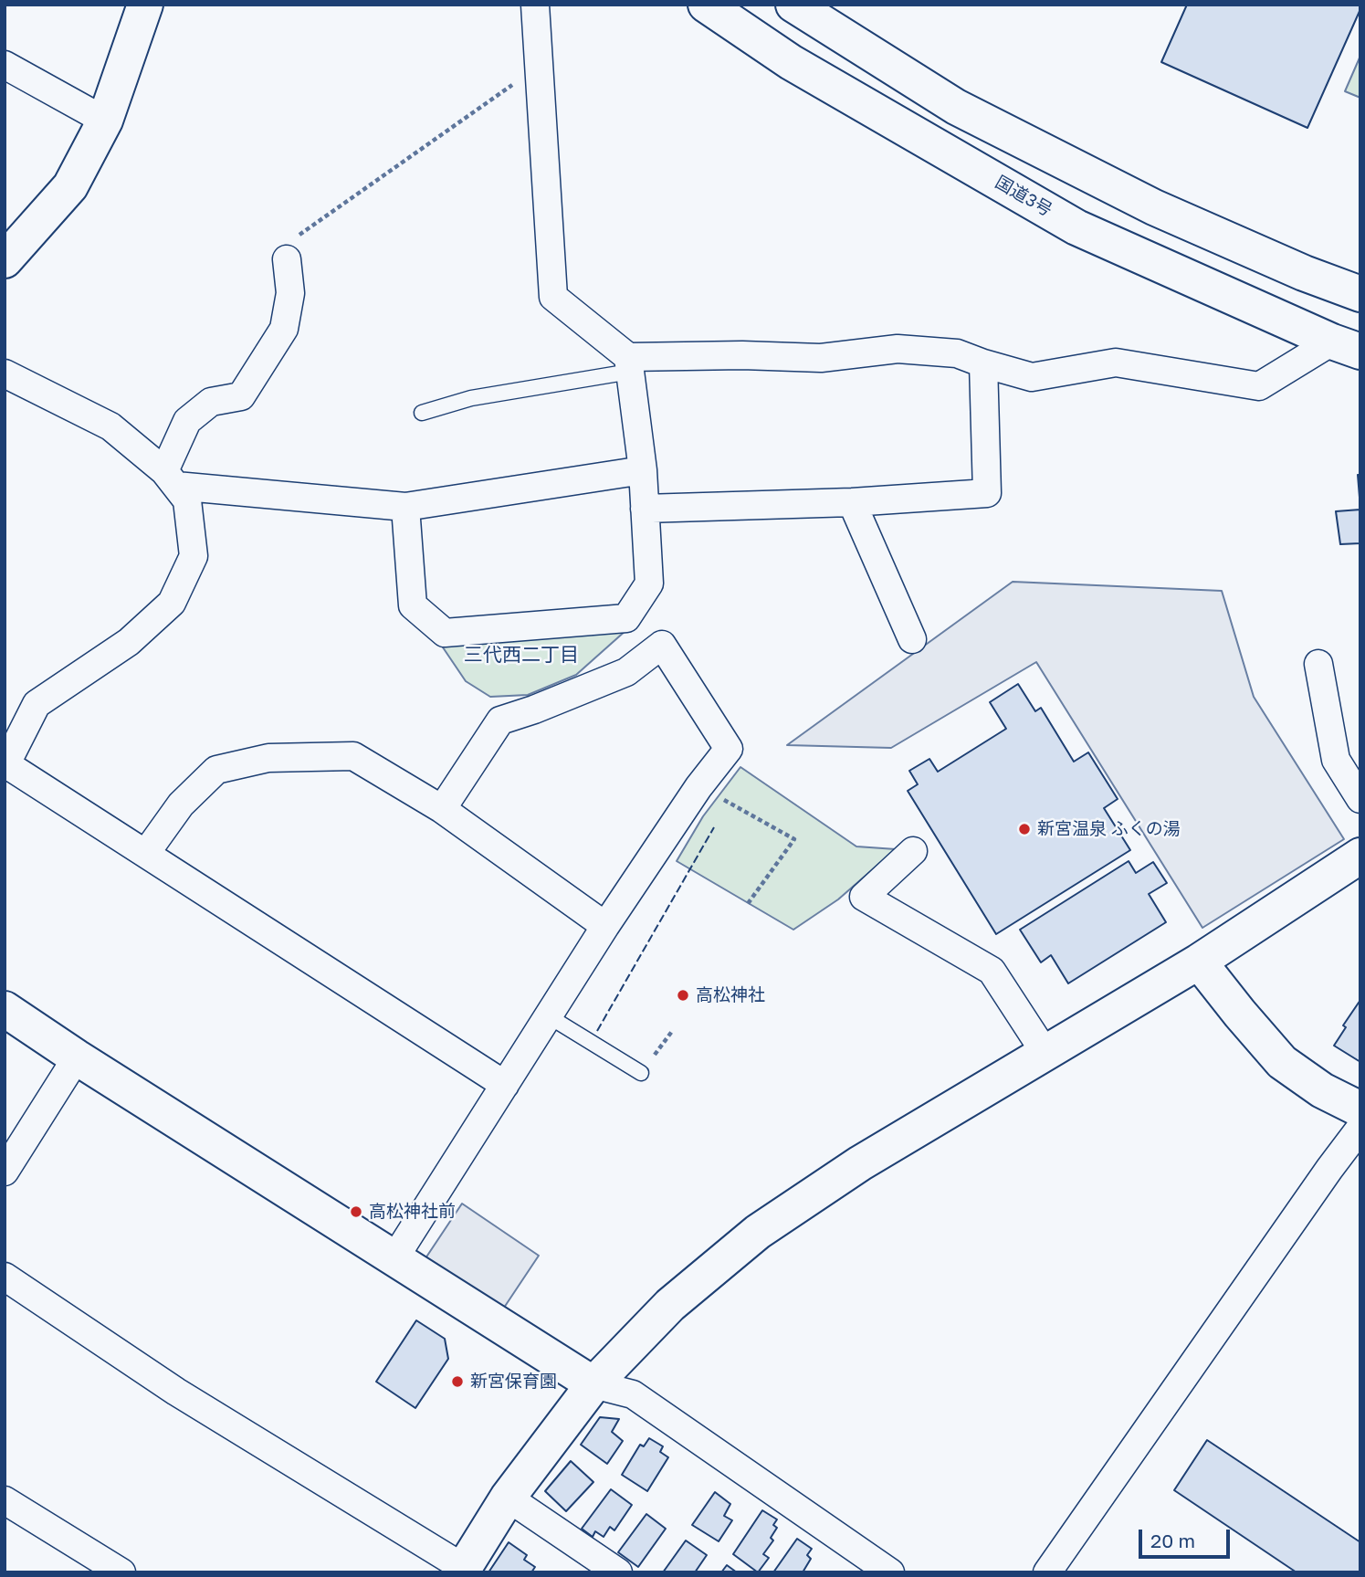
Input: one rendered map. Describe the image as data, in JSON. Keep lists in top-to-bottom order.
{
  "streets": {
    "main road": ["国道3号"]
  },
  "districts": ["三代西二丁目"],
  "places": [
    "新宮温泉 ふくの湯",
    "高松神社",
    "高松神社前",
    "新宮保育園"
  ],
  "scale_bar": "20 m"
}
